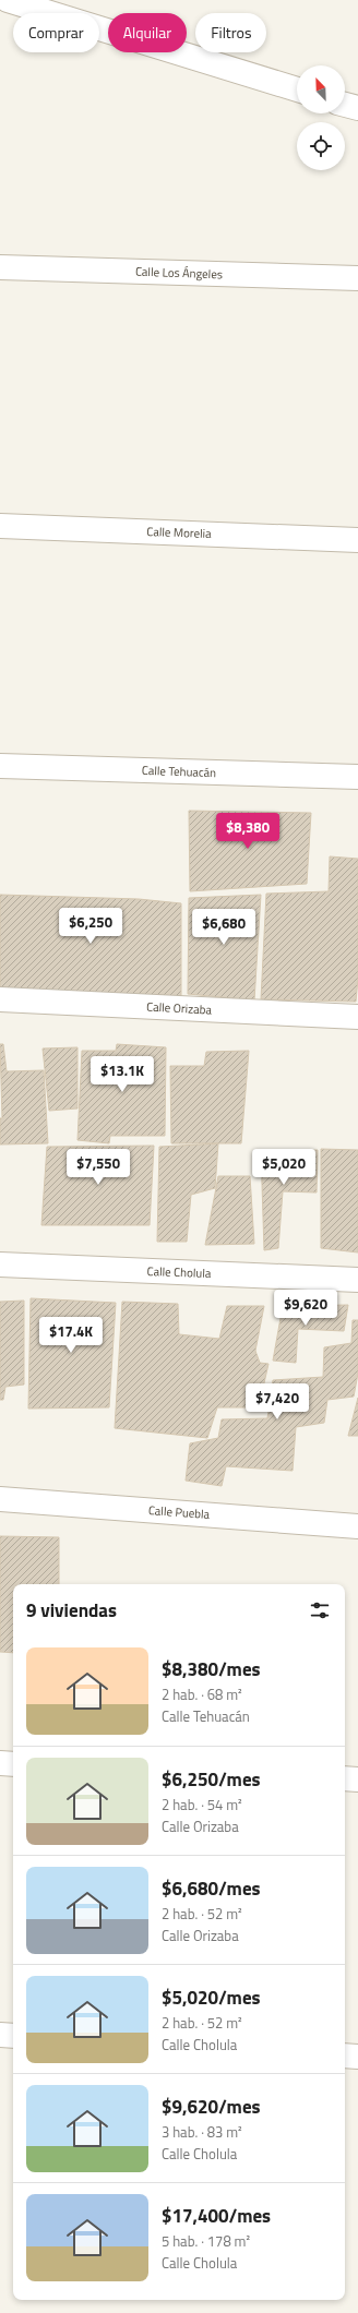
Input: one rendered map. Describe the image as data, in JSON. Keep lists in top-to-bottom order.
{
  "streets": {
    "street": [
      "Calle Los Ángeles",
      "Calle Morelia",
      "Calle Tehuacán",
      "Calle Orizaba",
      "Calle Cholula",
      "Calle Puebla"
    ]
  },
  "north": "top left",
  "page": {
    "chip": ["Comprar", "Alquilar", "Filtros"],
    "price": [
      "$8,380",
      "$6,250",
      "$6,680",
      "$13.1K",
      "$7,550",
      "$5,020",
      "$9,620",
      "$17.4K",
      "$7,420"
    ],
    "heading": "9 viviendas",
    "list": [
      {
        "name": "$8,380/mes",
        "note": "2 hab. · 68 m² · Calle Tehuacán"
      },
      {
        "name": "$6,250/mes",
        "note": "2 hab. · 54 m² · Calle Orizaba"
      },
      {
        "name": "$6,680/mes",
        "note": "2 hab. · 52 m² · Calle Orizaba"
      },
      {
        "name": "$5,020/mes",
        "note": "2 hab. · 52 m² · Calle Cholula"
      },
      {
        "name": "$9,620/mes",
        "note": "3 hab. · 83 m² · Calle Cholula"
      },
      {
        "name": "$17,400/mes",
        "note": "5 hab. · 178 m² · Calle Cholula"
      }
    ]
  }
}
